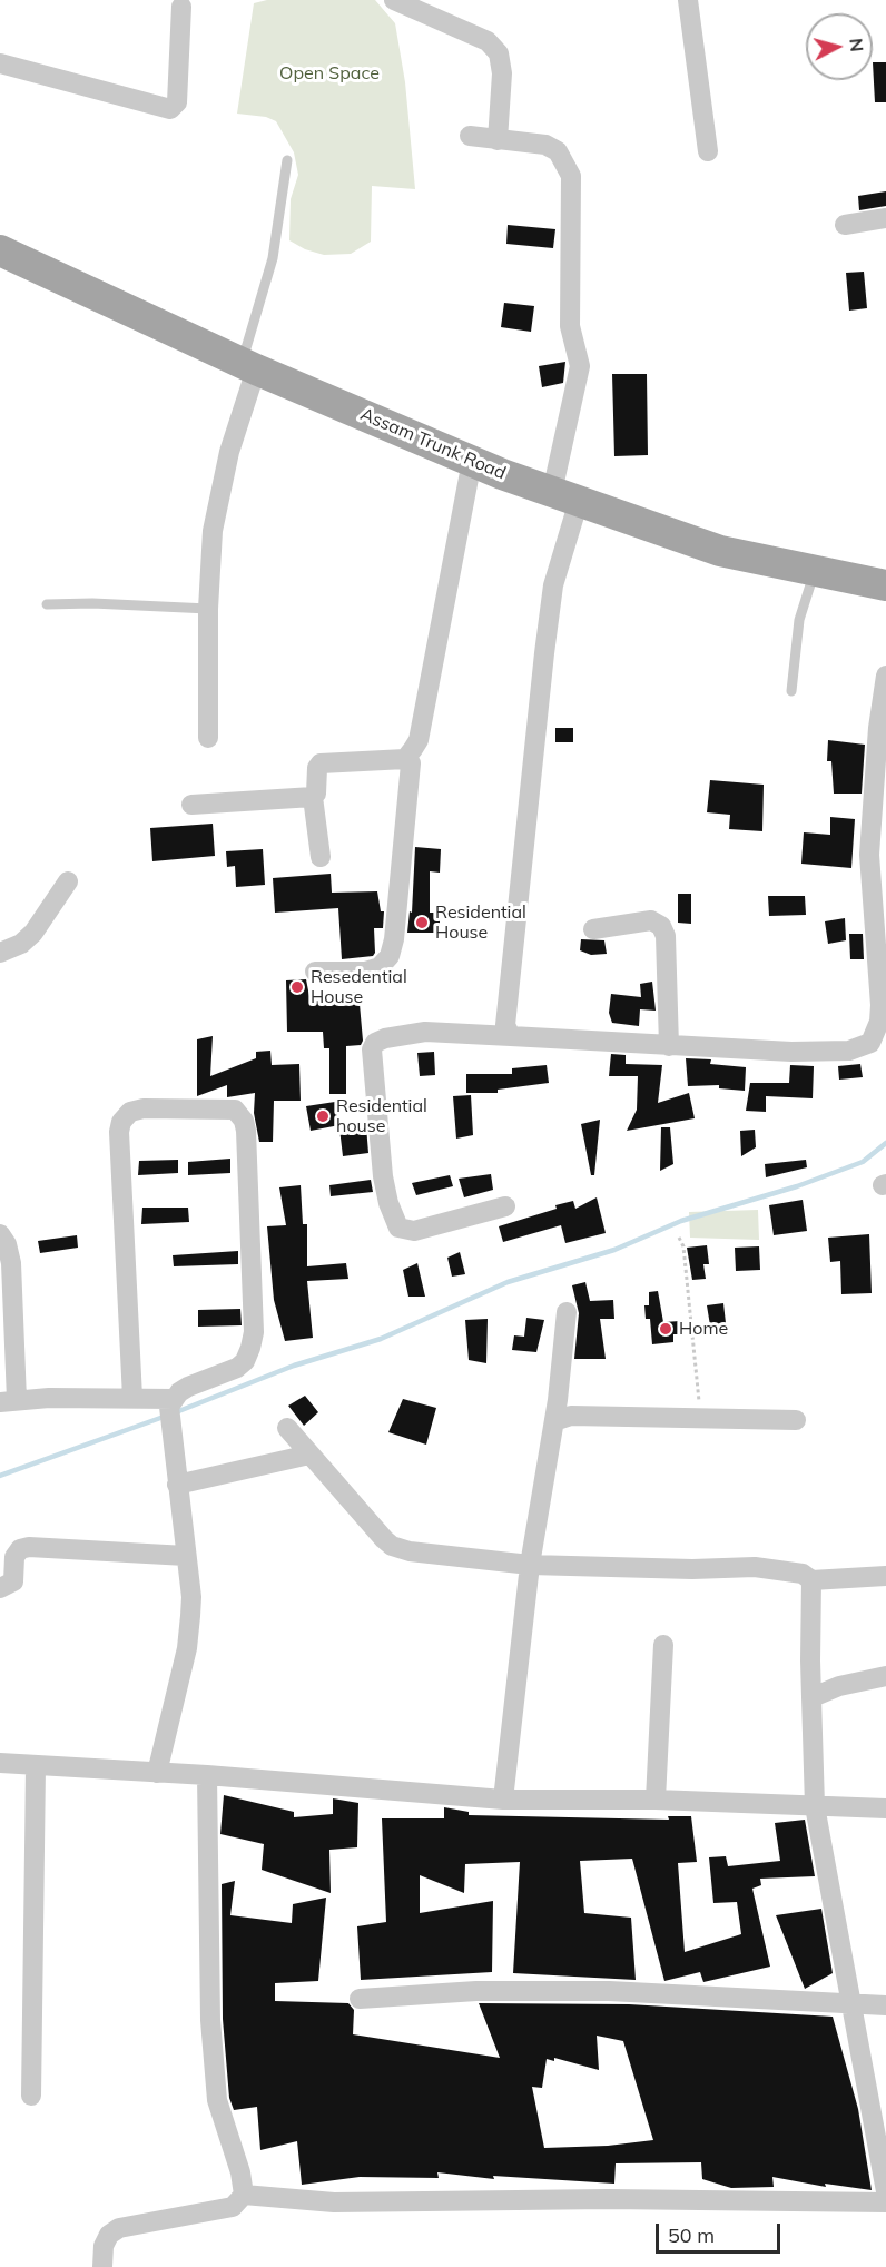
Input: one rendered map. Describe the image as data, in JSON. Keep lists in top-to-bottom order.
{
  "streets": {
    "main road": ["Assam Trunk Road"]
  },
  "parks": ["Open Space"],
  "places": [
    "Residential House",
    "Resedential House",
    "Residential house",
    "Home"
  ],
  "scale_bar": "50 m",
  "north": "right"
}
